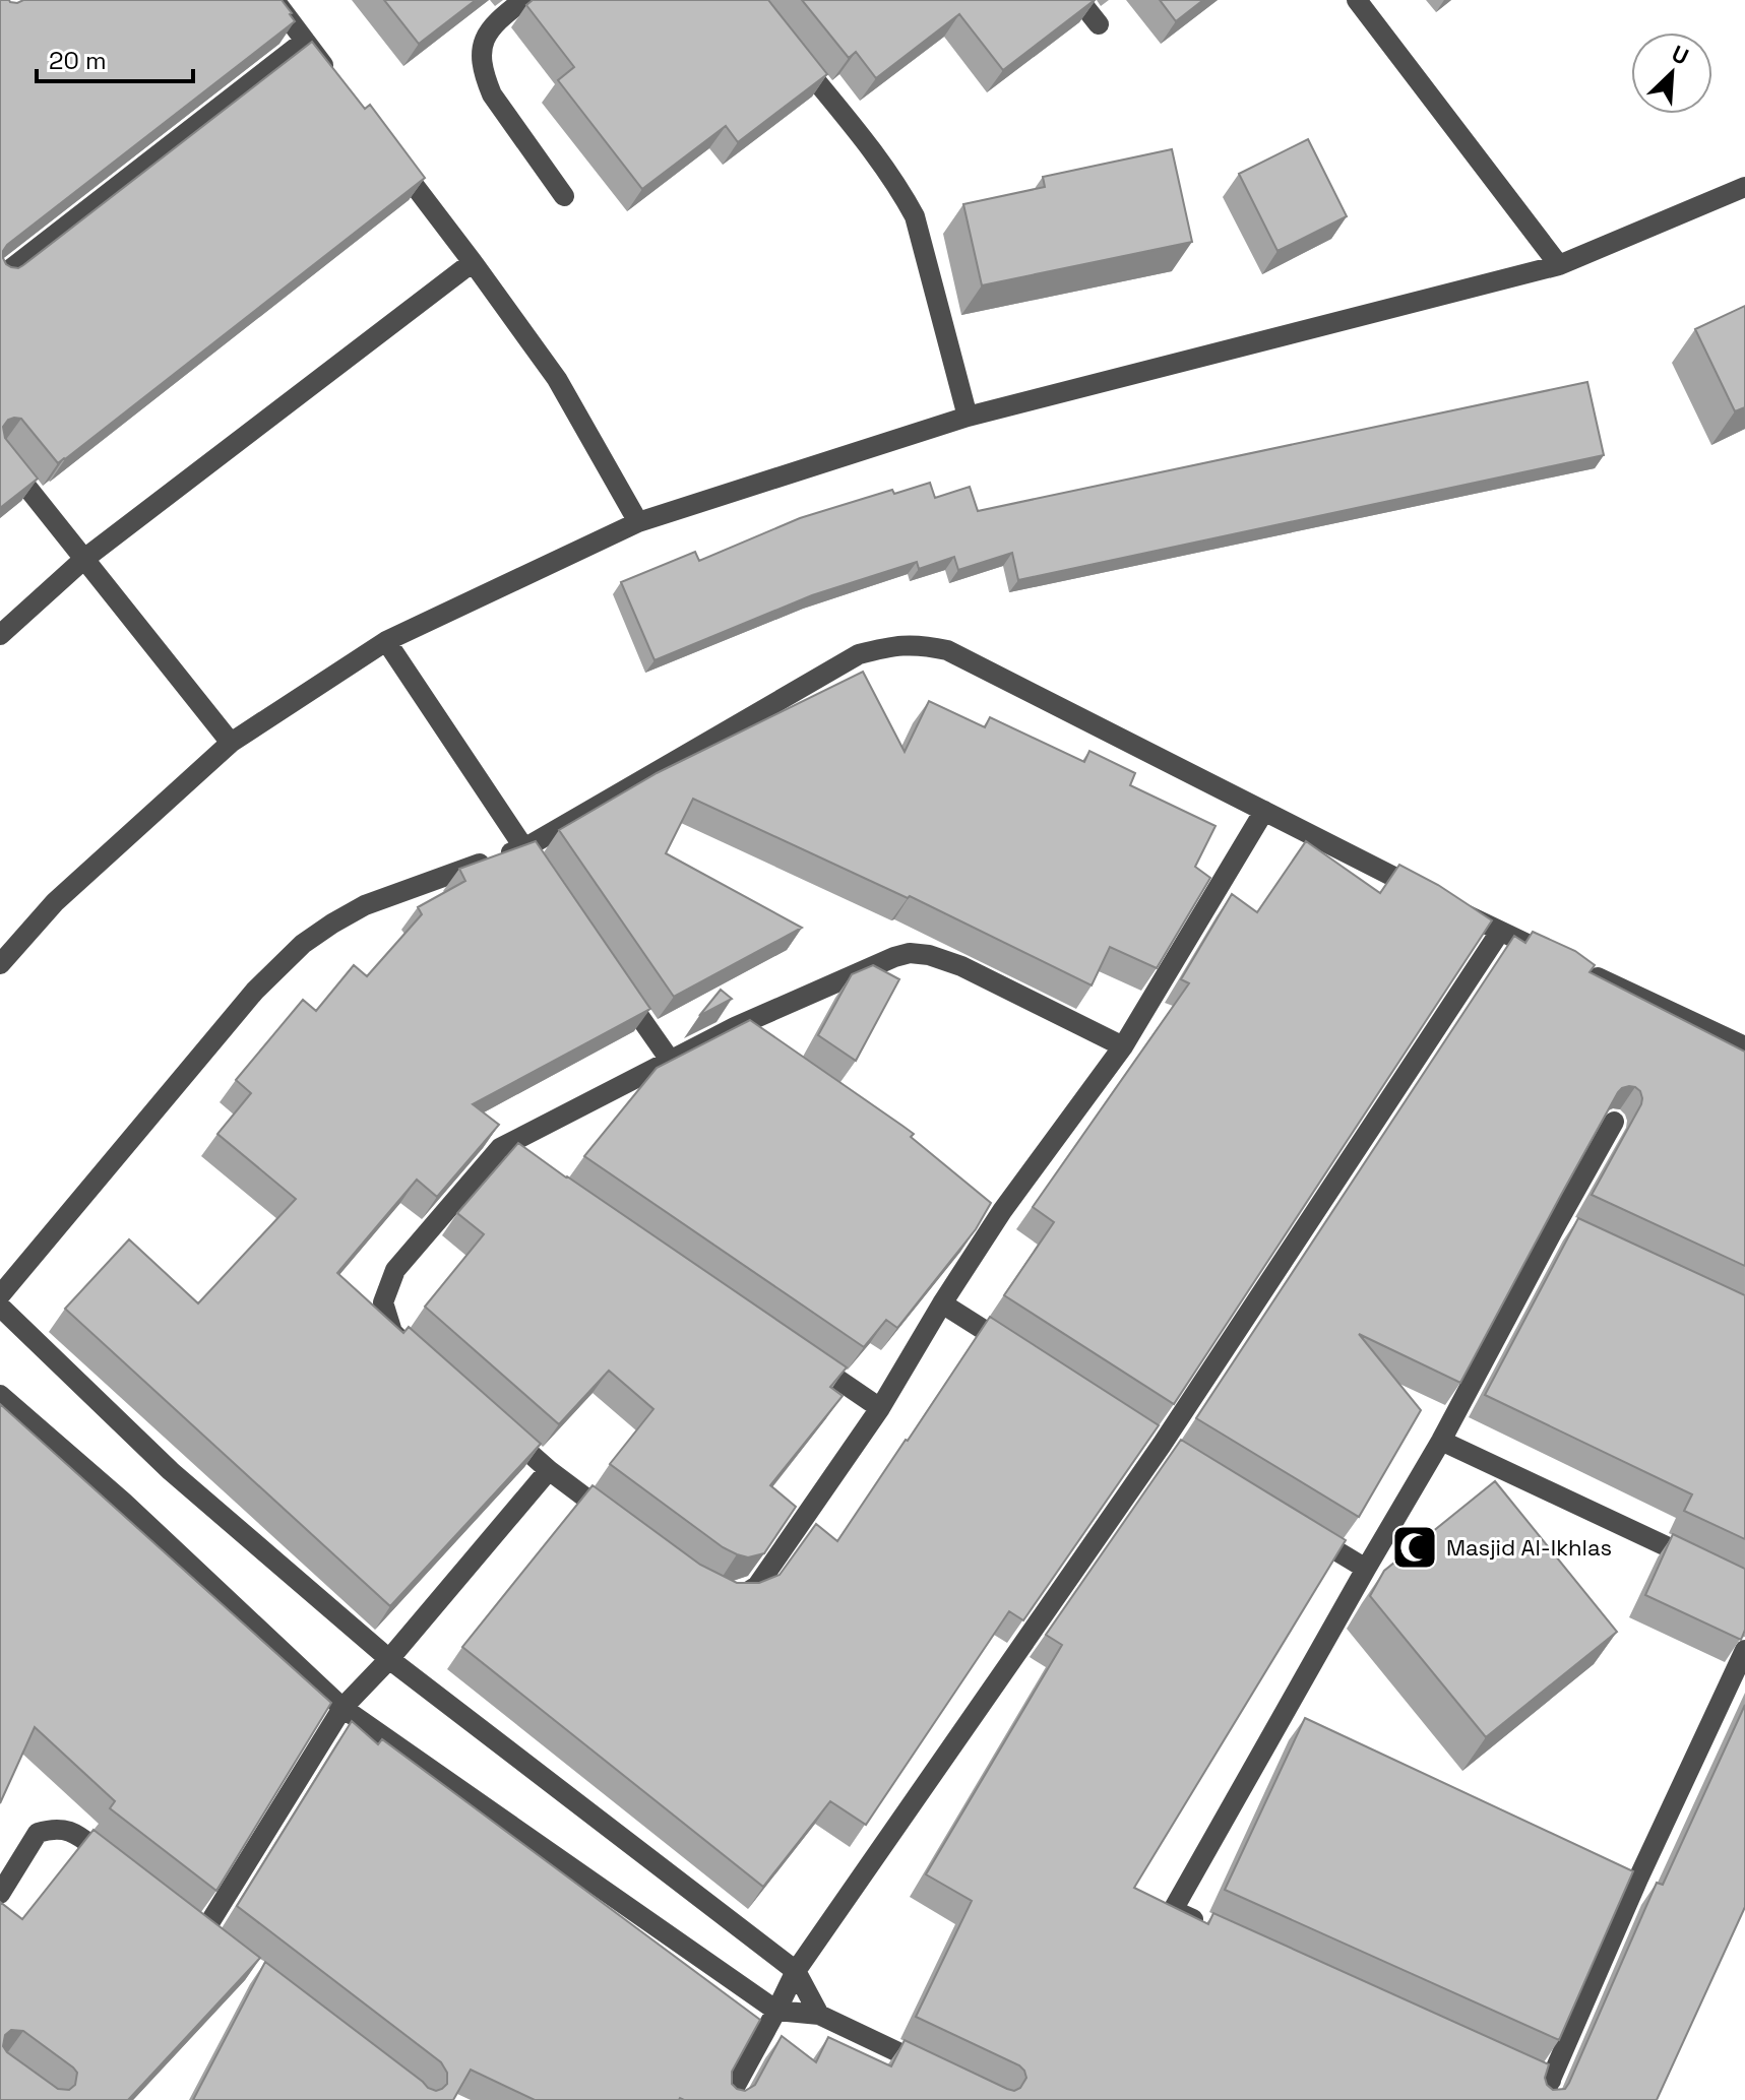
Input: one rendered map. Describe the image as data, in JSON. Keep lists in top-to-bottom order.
{
  "places": {
    "mosque": ["Masjid Al-Ikhlas"]
  },
  "scale_bar": "20 m",
  "north": "top right"
}
